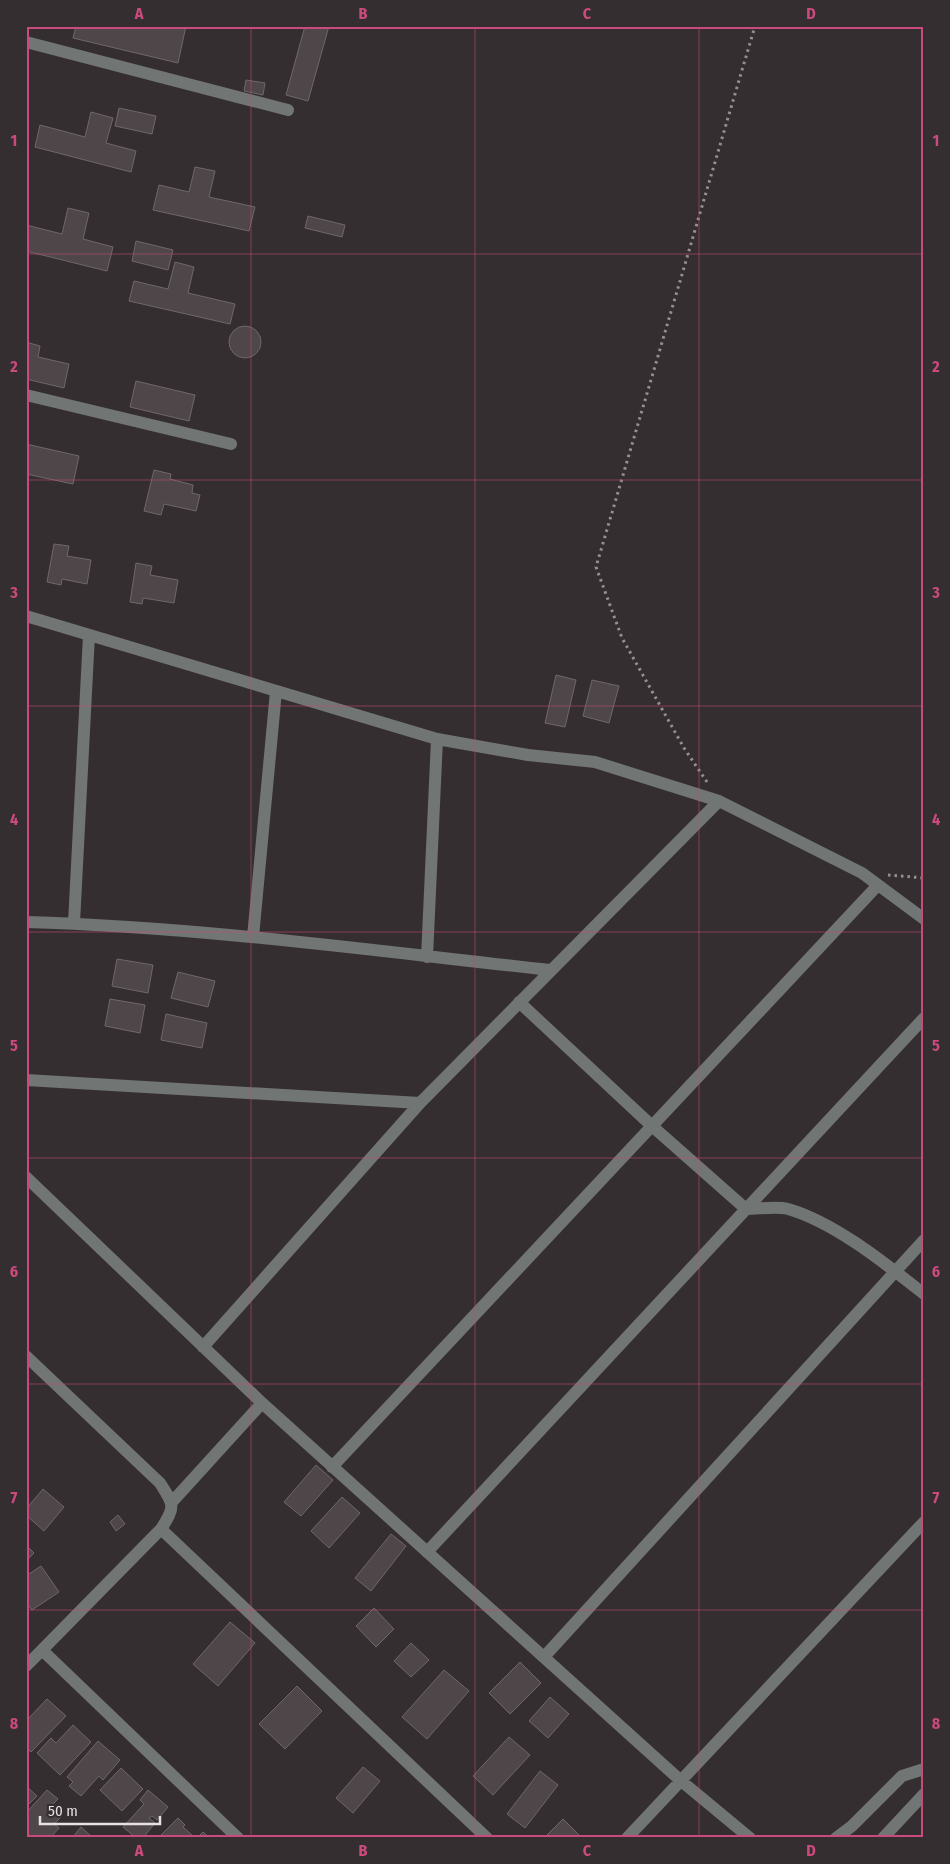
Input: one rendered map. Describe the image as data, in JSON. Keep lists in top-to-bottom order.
{
  "scale_bar": "50 m",
  "grid": {
    "columns": [
      "A",
      "B",
      "C",
      "D"
    ],
    "rows": [
      "1",
      "2",
      "3",
      "4",
      "5",
      "6",
      "7",
      "8"
    ]
  }
}
